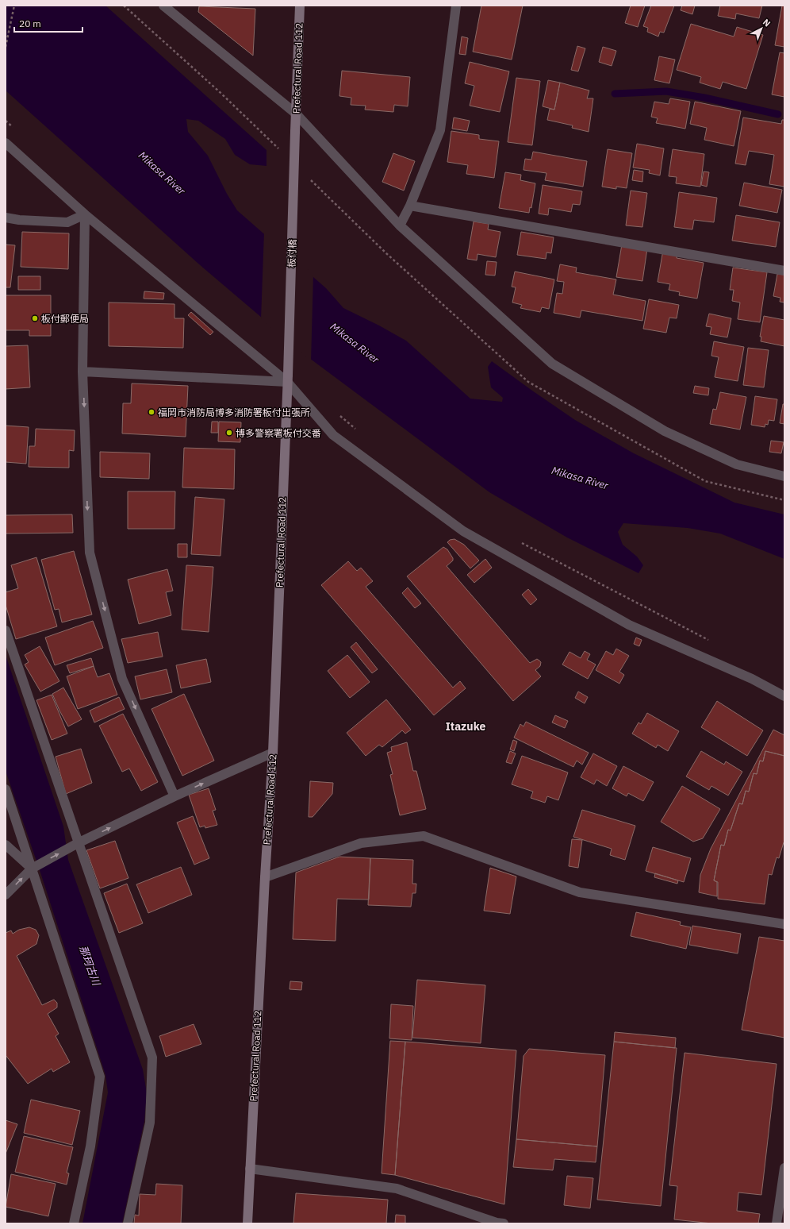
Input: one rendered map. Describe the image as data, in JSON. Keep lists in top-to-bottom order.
{
  "streets": {
    "main road": ["Prefectural Road 112", "板付橋"]
  },
  "crossings": [
    ["Prefectural Road 112", "板付橋"]
  ],
  "districts": ["Itazuke"],
  "water": ["Mikasa River", "那珂古川"],
  "places": ["板付郵便局", "福岡市消防局博多消防署板付出張所", "博多警察署板付交番"],
  "scale_bar": "20 m",
  "north": "top right"
}
